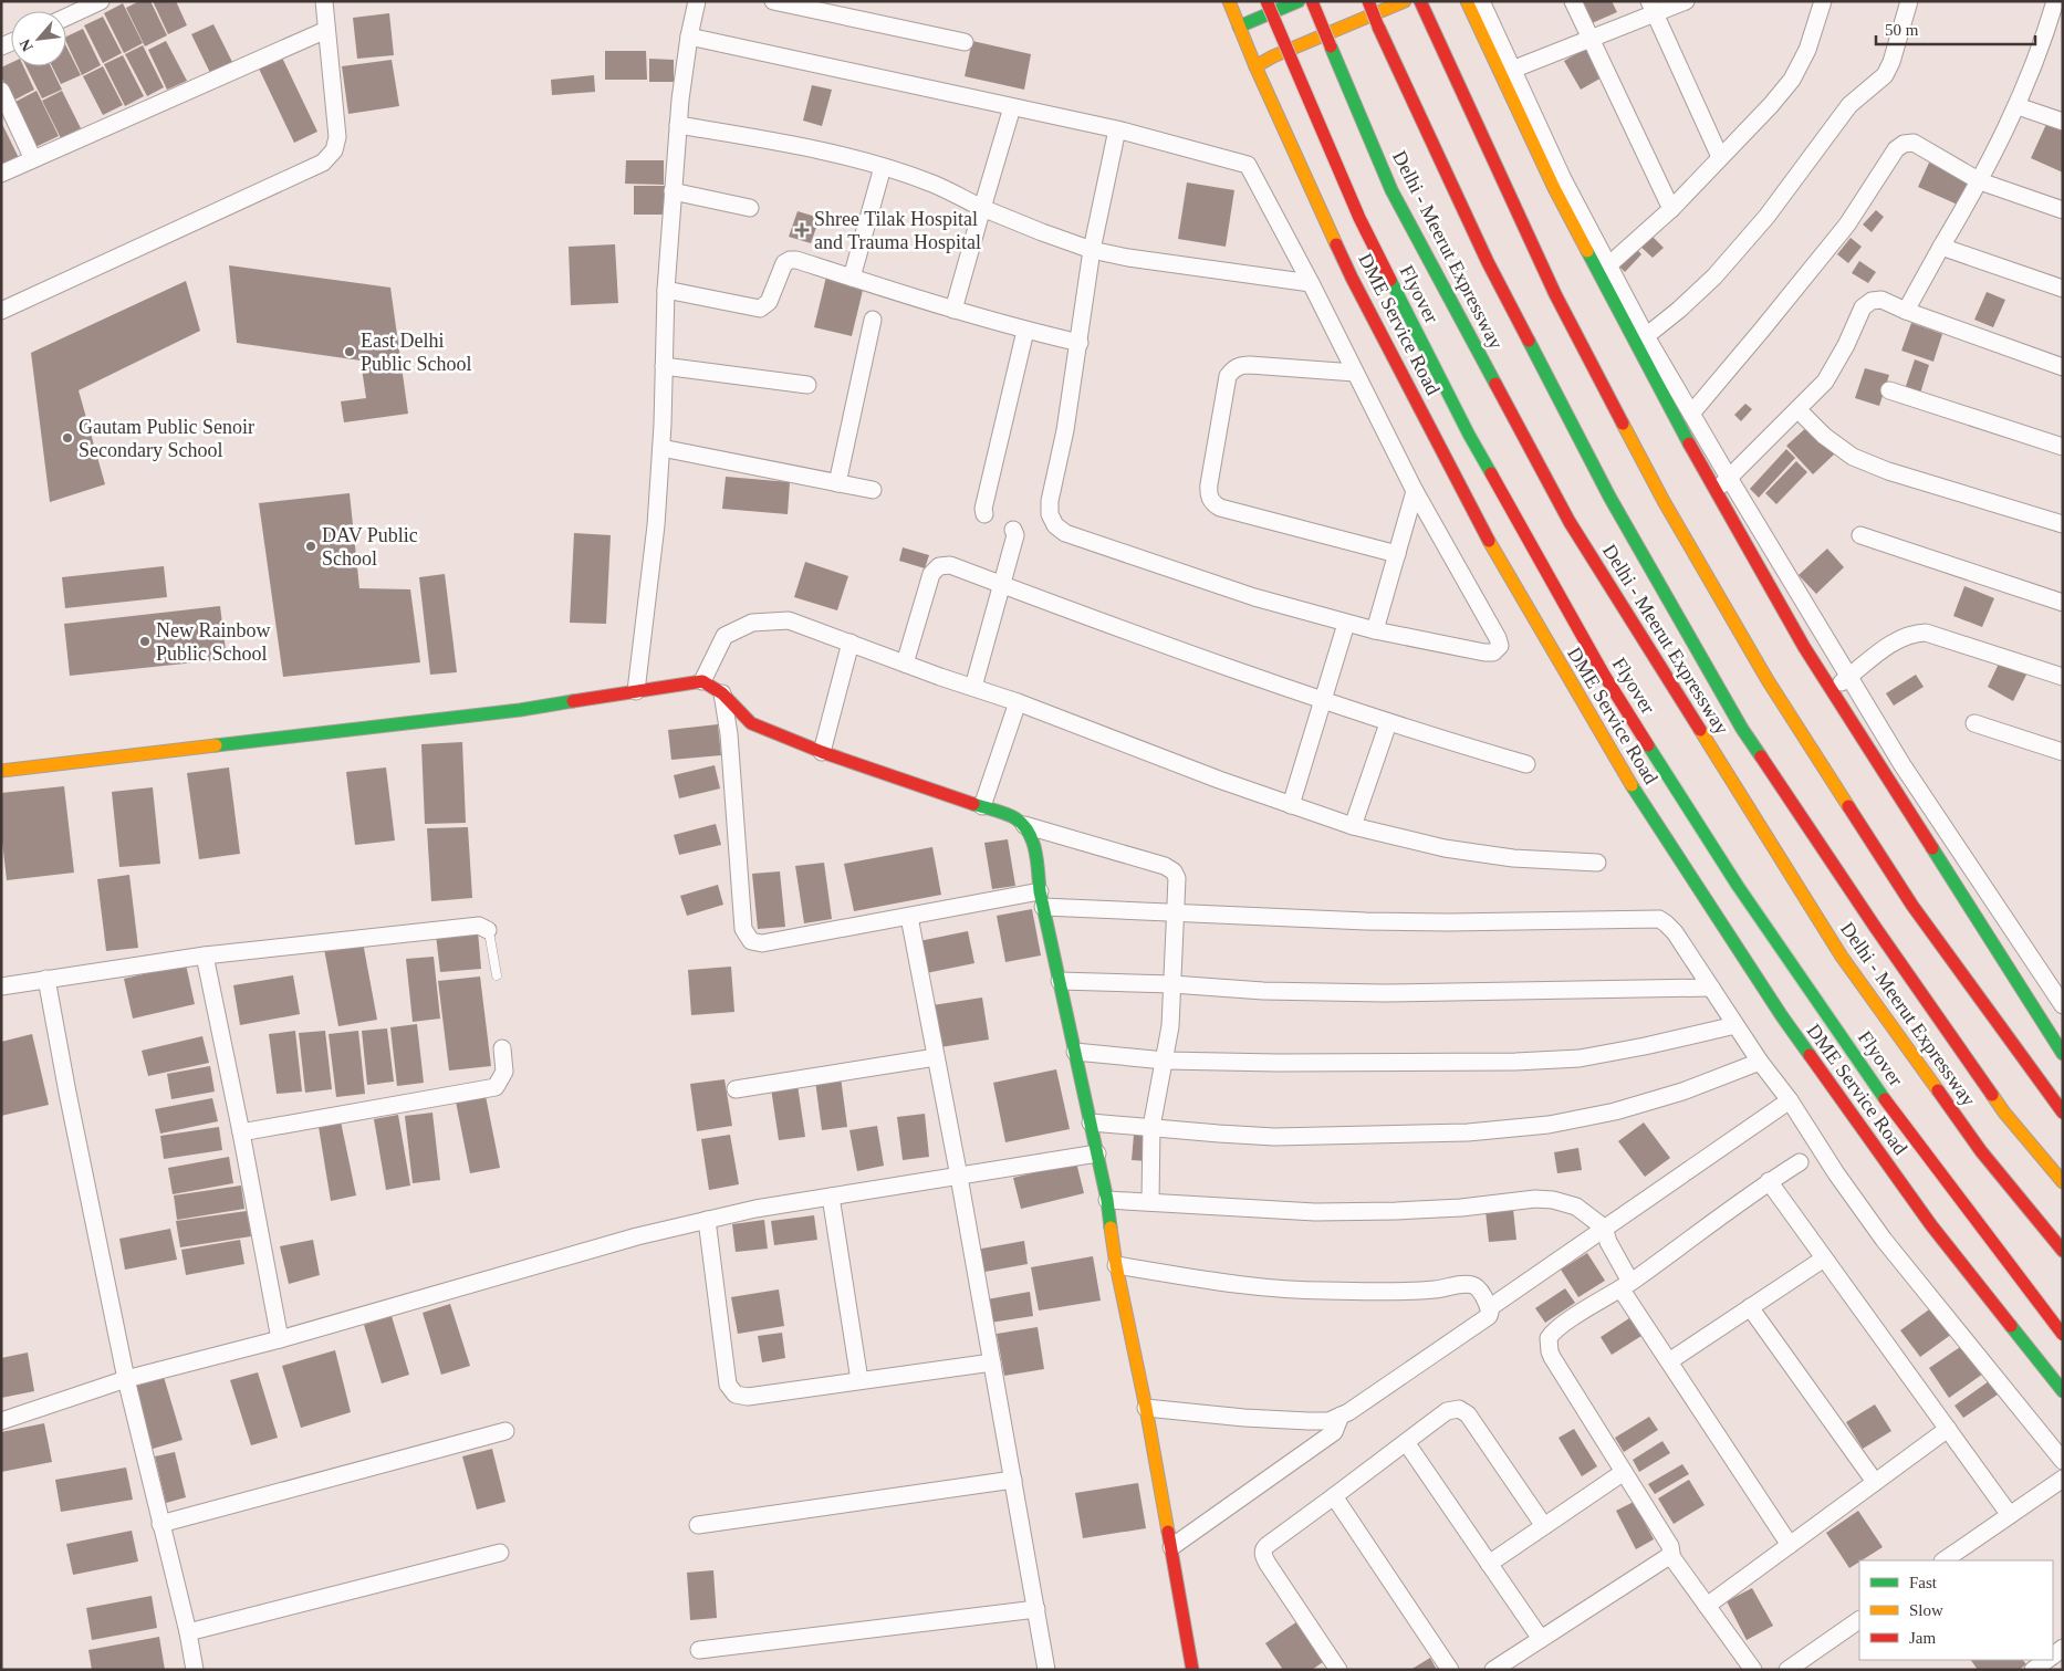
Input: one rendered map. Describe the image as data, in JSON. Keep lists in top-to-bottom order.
{
  "streets": {
    "main road": ["Delhi - Meerut Expressway", "Flyover", "DME Service Road"]
  },
  "places": {
    "health": ["Shree Tilak Hospital and Trauma Hospital"],
    "other": [
      "East Delhi Public School",
      "Gautam Public Senoir Secondary School",
      "DAV Public School",
      "New Rainbow Public School"
    ]
  },
  "legend": ["Fast", "Slow", "Jam"],
  "scale_bar": "50 m",
  "north": "bottom left"
}
